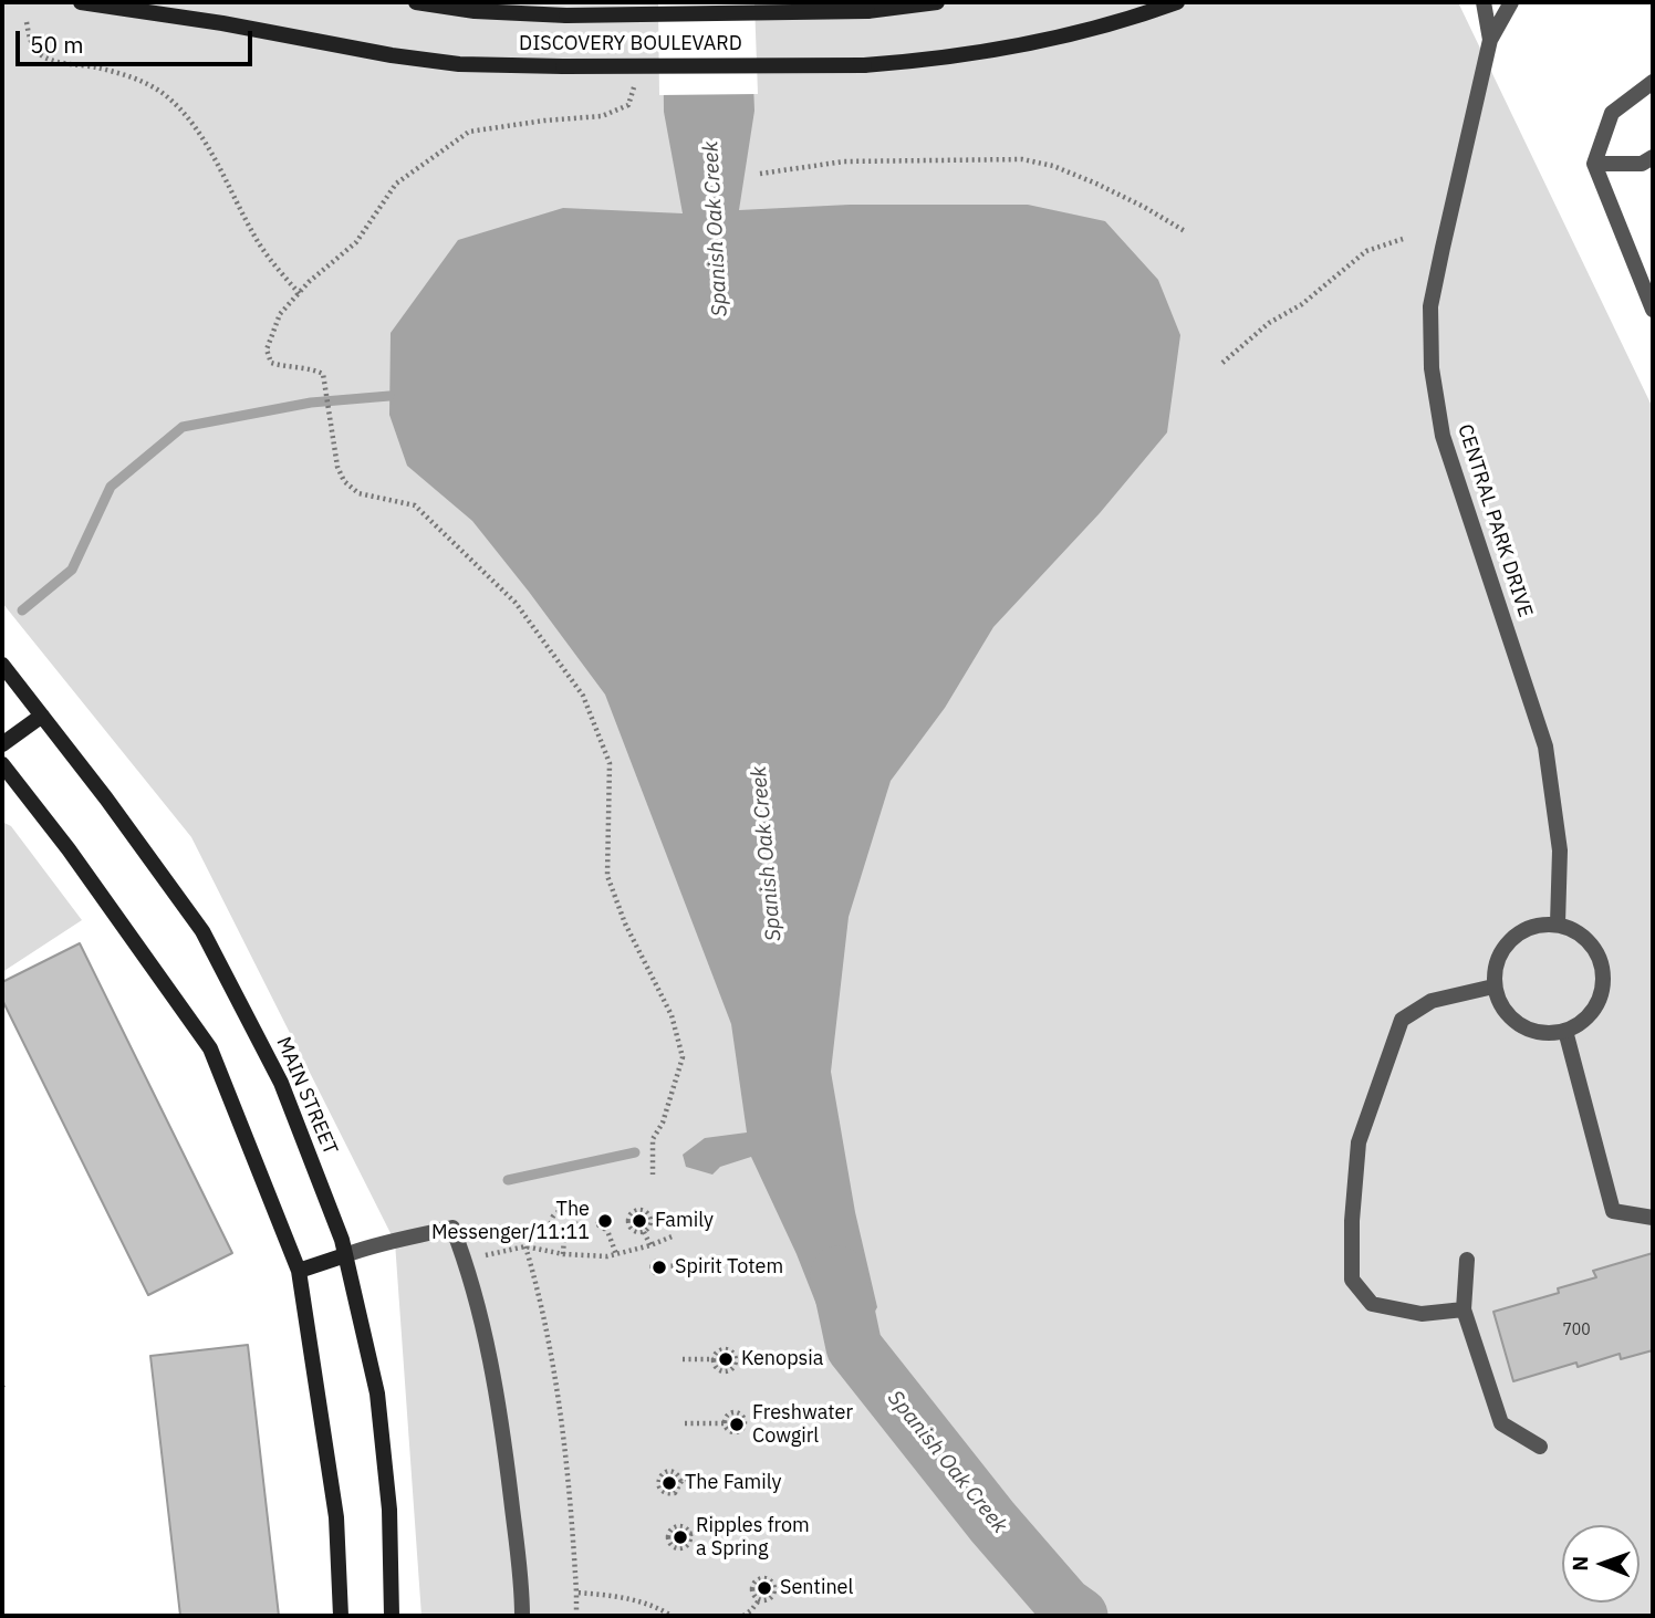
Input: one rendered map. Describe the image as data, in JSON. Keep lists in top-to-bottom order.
{
  "streets": {
    "street": ["DISCOVERY BOULEVARD", "CENTRAL PARK DRIVE", "MAIN STREET"]
  },
  "water": ["Spanish Oak Creek"],
  "places": [
    "The Messenger/11:11",
    "Family",
    "Spirit Totem",
    "Kenopsia",
    "Freshwater Cowgirl",
    "The Family",
    "Ripples from a Spring",
    "Sentinel"
  ],
  "house_numbers": ["700"],
  "scale_bar": "50 m",
  "north": "left"
}
